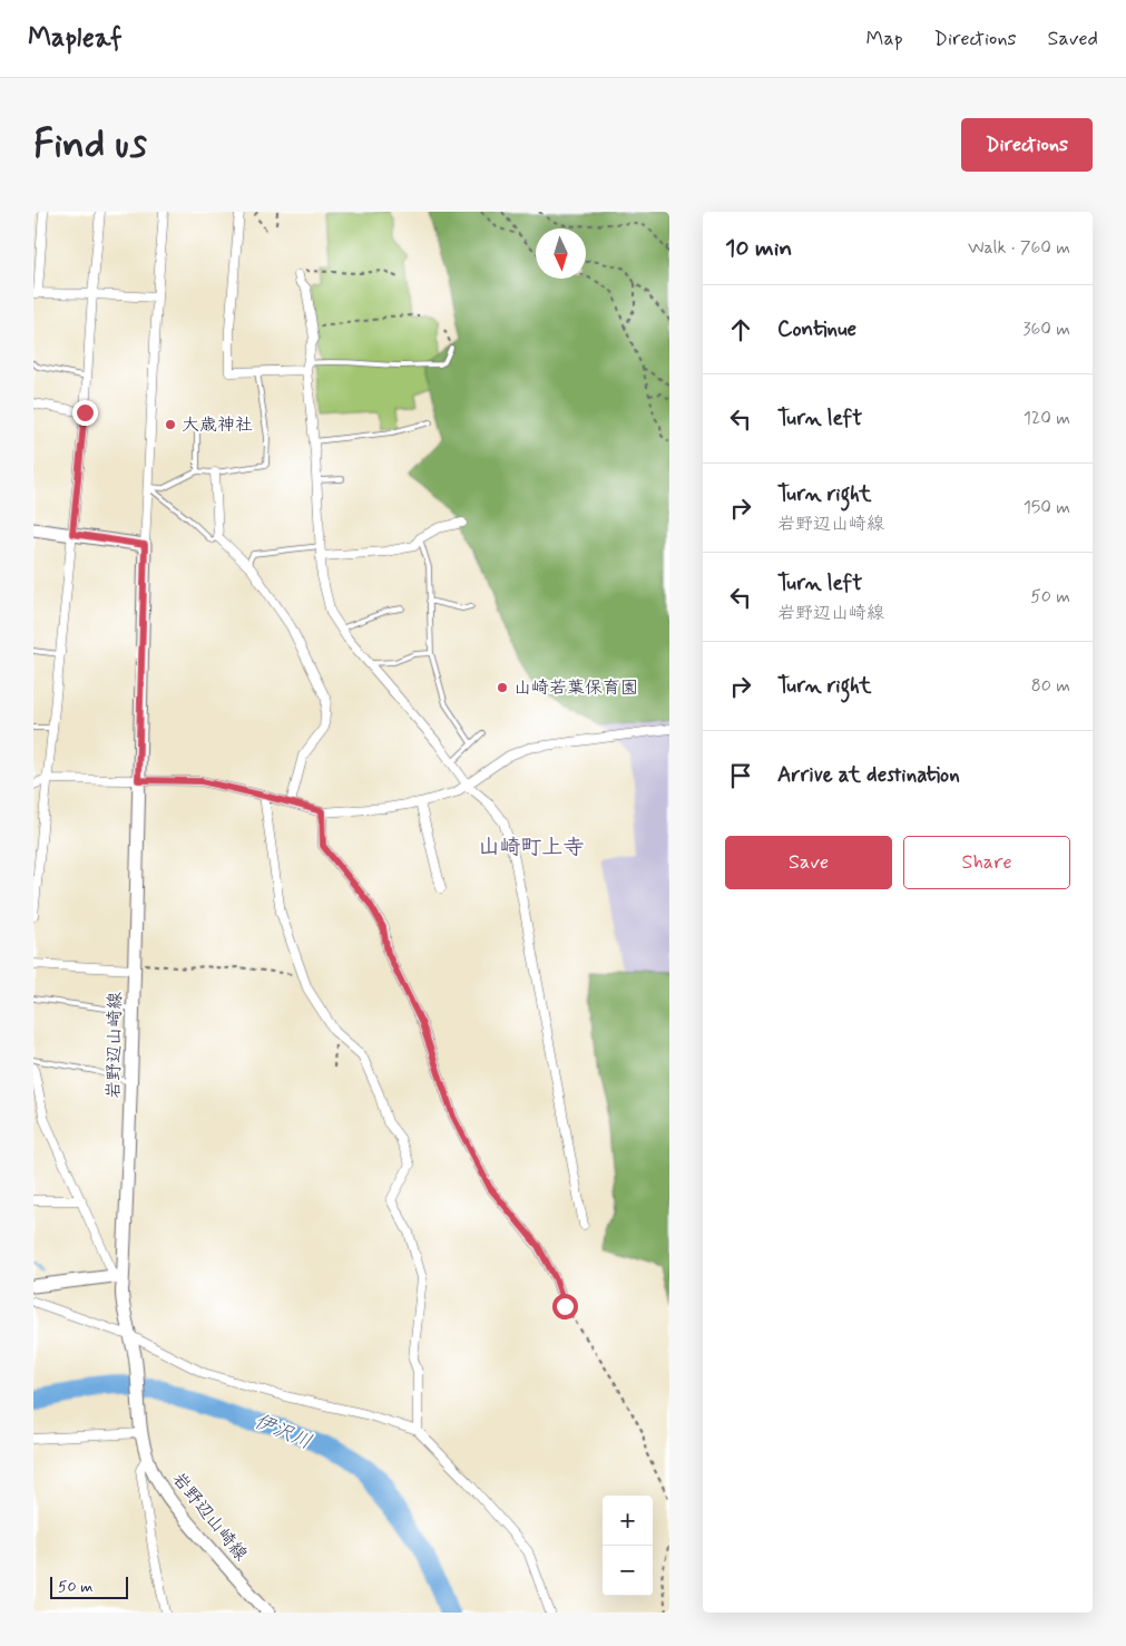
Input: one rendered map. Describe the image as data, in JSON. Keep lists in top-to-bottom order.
{
  "streets": {
    "main road": ["岩野辺山崎線"]
  },
  "districts": ["山崎町上寺"],
  "water": ["伊沢川"],
  "places": ["大歳神社", "山崎若葉保育園"],
  "scale_bar": "50 m",
  "north": "bottom",
  "page": {
    "header": "Mapleaf",
    "nav": ["Map", "Directions", "Saved"],
    "buttons": [
      "Directions",
      ["Save", "Share"]
    ],
    "title": "Find us",
    "heading": ["10 min", "Walk · 760 m"],
    "list": [
      ["Continue", "360 m"],
      ["Turn left", "120 m"],
      ["Turn right", "岩野辺山崎線", "150 m"],
      ["Turn left", "岩野辺山崎線", "50 m"],
      ["Turn right", "80 m"],
      "Arrive at destination"
    ],
    "map_buttons": ["+", "−"],
    "scale": "50 m"
  }
}
